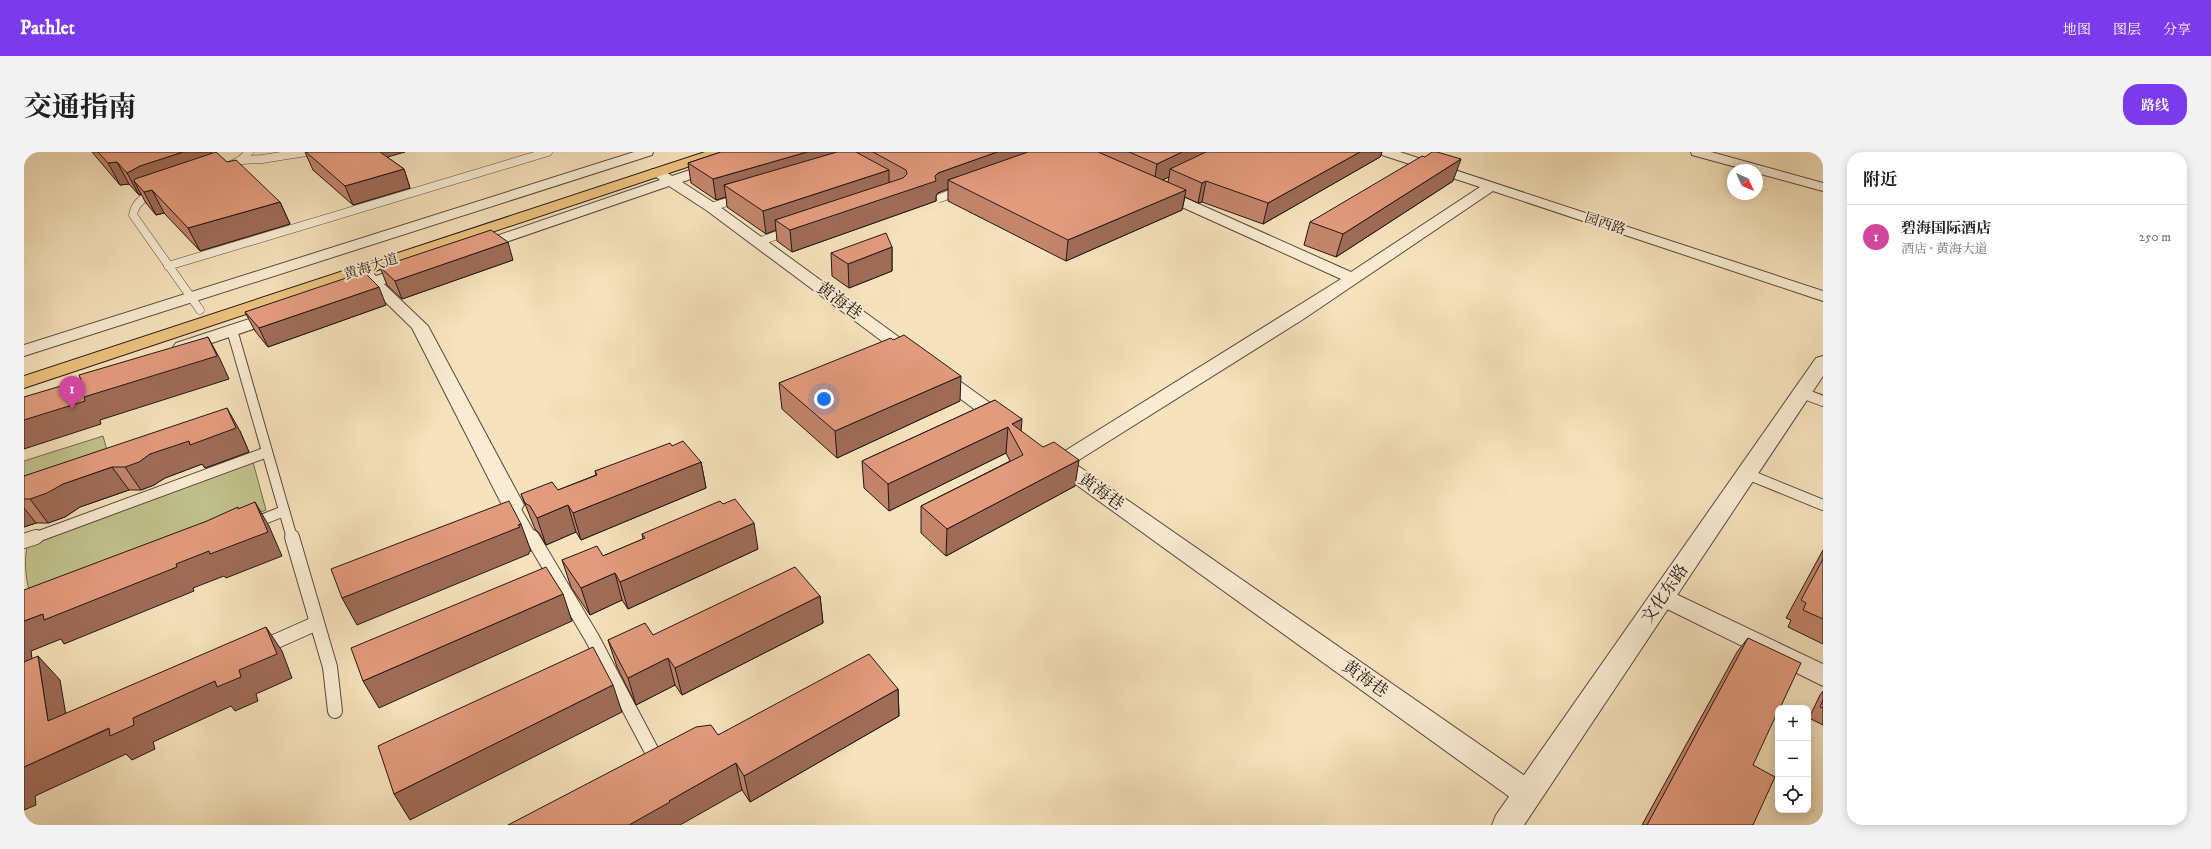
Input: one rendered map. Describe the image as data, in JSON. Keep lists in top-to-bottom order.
{
  "streets": {
    "main road": ["黄海大道"],
    "street": ["园西路", "黄海巷", "文化东路"]
  },
  "crossings": [
    ["黄海大道", "黄海巷"],
    ["黄海巷", "文化东路"]
  ],
  "north": "bottom right",
  "page": {
    "header": "Pathlet",
    "nav": ["地图", "图层", "分享"],
    "title": "交通指南",
    "buttons": "路线",
    "heading": "附近",
    "list": [
      {
        "mark": "1",
        "name": "碧海国际酒店",
        "note": "酒店 · 黄海大道",
        "value": "250 m"
      }
    ],
    "pins": "1",
    "map_buttons": ["+", "−"]
  }
}
